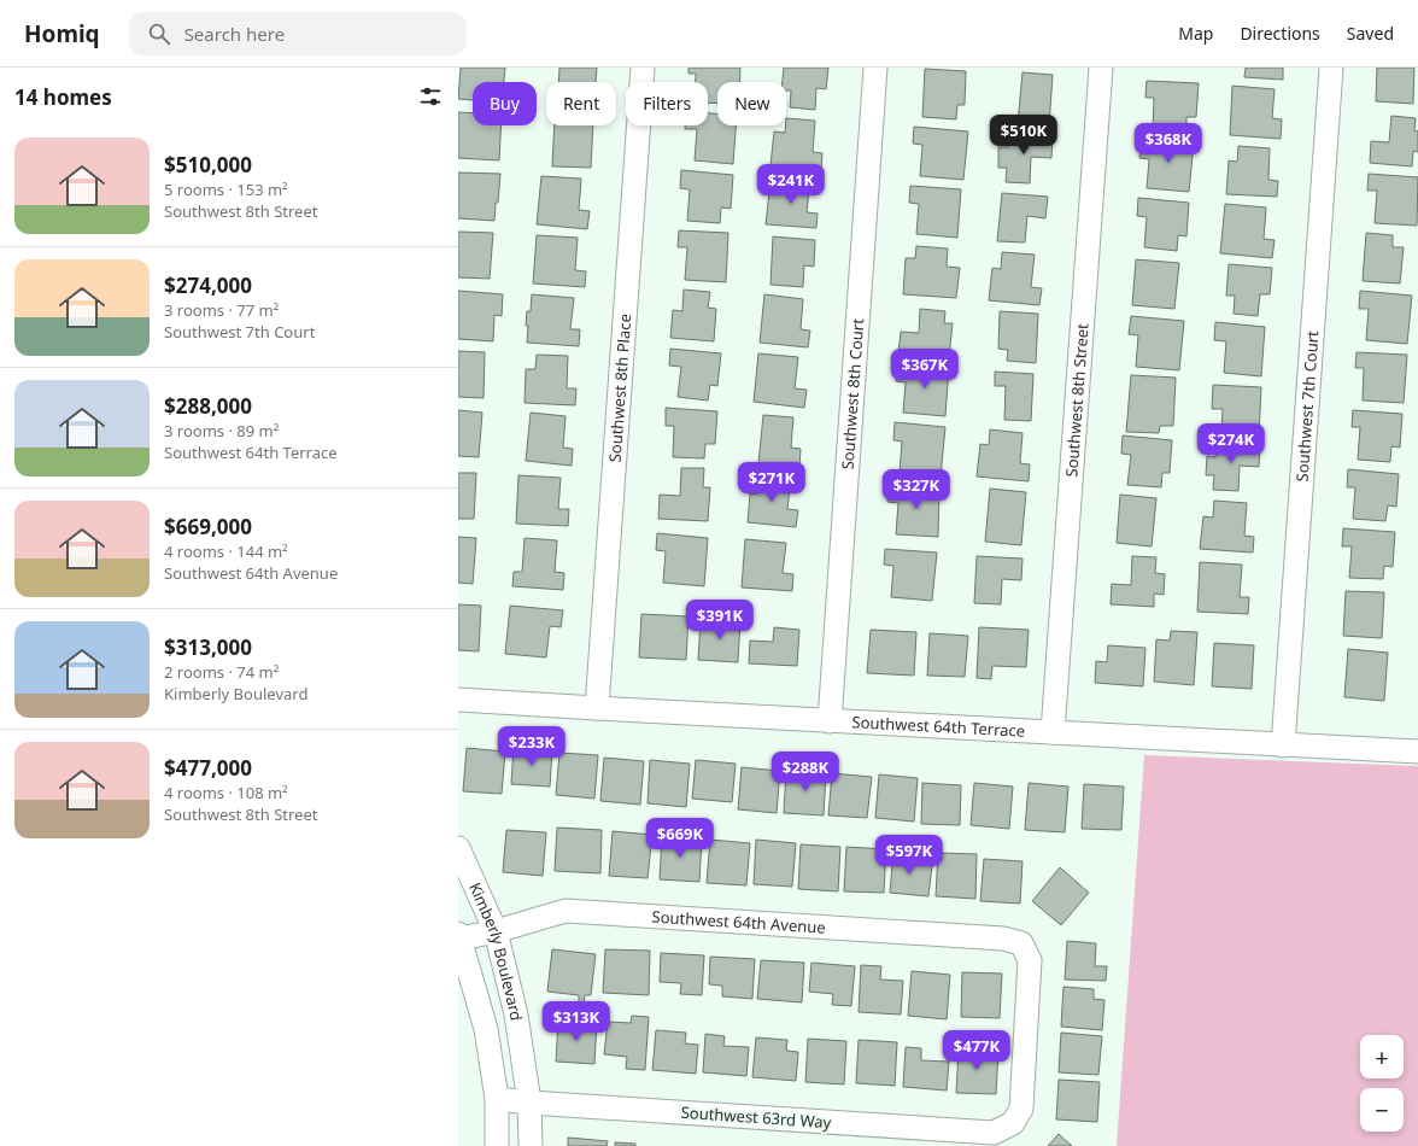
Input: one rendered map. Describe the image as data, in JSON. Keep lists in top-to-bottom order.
{
  "streets": {
    "street": [
      "Southwest 8th Place",
      "Southwest 8th Court",
      "Southwest 8th Street",
      "Southwest 7th Court",
      "Southwest 64th Terrace",
      "Southwest 64th Avenue",
      "Kimberly Boulevard",
      "Southwest 63rd Way"
    ]
  },
  "crossings": [
    ["Southwest 8th Place", "Southwest 64th Terrace"],
    ["Southwest 8th Court", "Southwest 64th Terrace"],
    ["Southwest 8th Street", "Southwest 64th Terrace"],
    ["Southwest 7th Court", "Southwest 64th Terrace"],
    ["Southwest 64th Avenue", "Kimberly Boulevard"],
    ["Southwest 64th Avenue", "Southwest 63rd Way"],
    ["Kimberly Boulevard", "Southwest 63rd Way"]
  ],
  "page": {
    "header": "Homiq",
    "search": "Search here",
    "nav": ["Map", "Directions", "Saved"],
    "heading": "14 homes",
    "chip": [
      "Buy",
      "Rent",
      "Filters",
      "New"
    ],
    "price": [
      "$510K",
      "$368K",
      "$241K",
      "$367K",
      "$274K",
      "$271K",
      "$327K",
      "$391K",
      "$233K",
      "$288K",
      "$669K",
      "$597K",
      "$313K",
      "$477K"
    ],
    "list": [
      {
        "name": "$510,000",
        "note": "5 rooms · 153 m² · Southwest 8th Street"
      },
      {
        "name": "$274,000",
        "note": "3 rooms · 77 m² · Southwest 7th Court"
      },
      {
        "name": "$288,000",
        "note": "3 rooms · 89 m² · Southwest 64th Terrace"
      },
      {
        "name": "$669,000",
        "note": "4 rooms · 144 m² · Southwest 64th Avenue"
      },
      {
        "name": "$313,000",
        "note": "2 rooms · 74 m² · Kimberly Boulevard"
      },
      {
        "name": "$477,000",
        "note": "4 rooms · 108 m² · Southwest 8th Street"
      }
    ],
    "map_buttons": ["+", "−"]
  }
}
